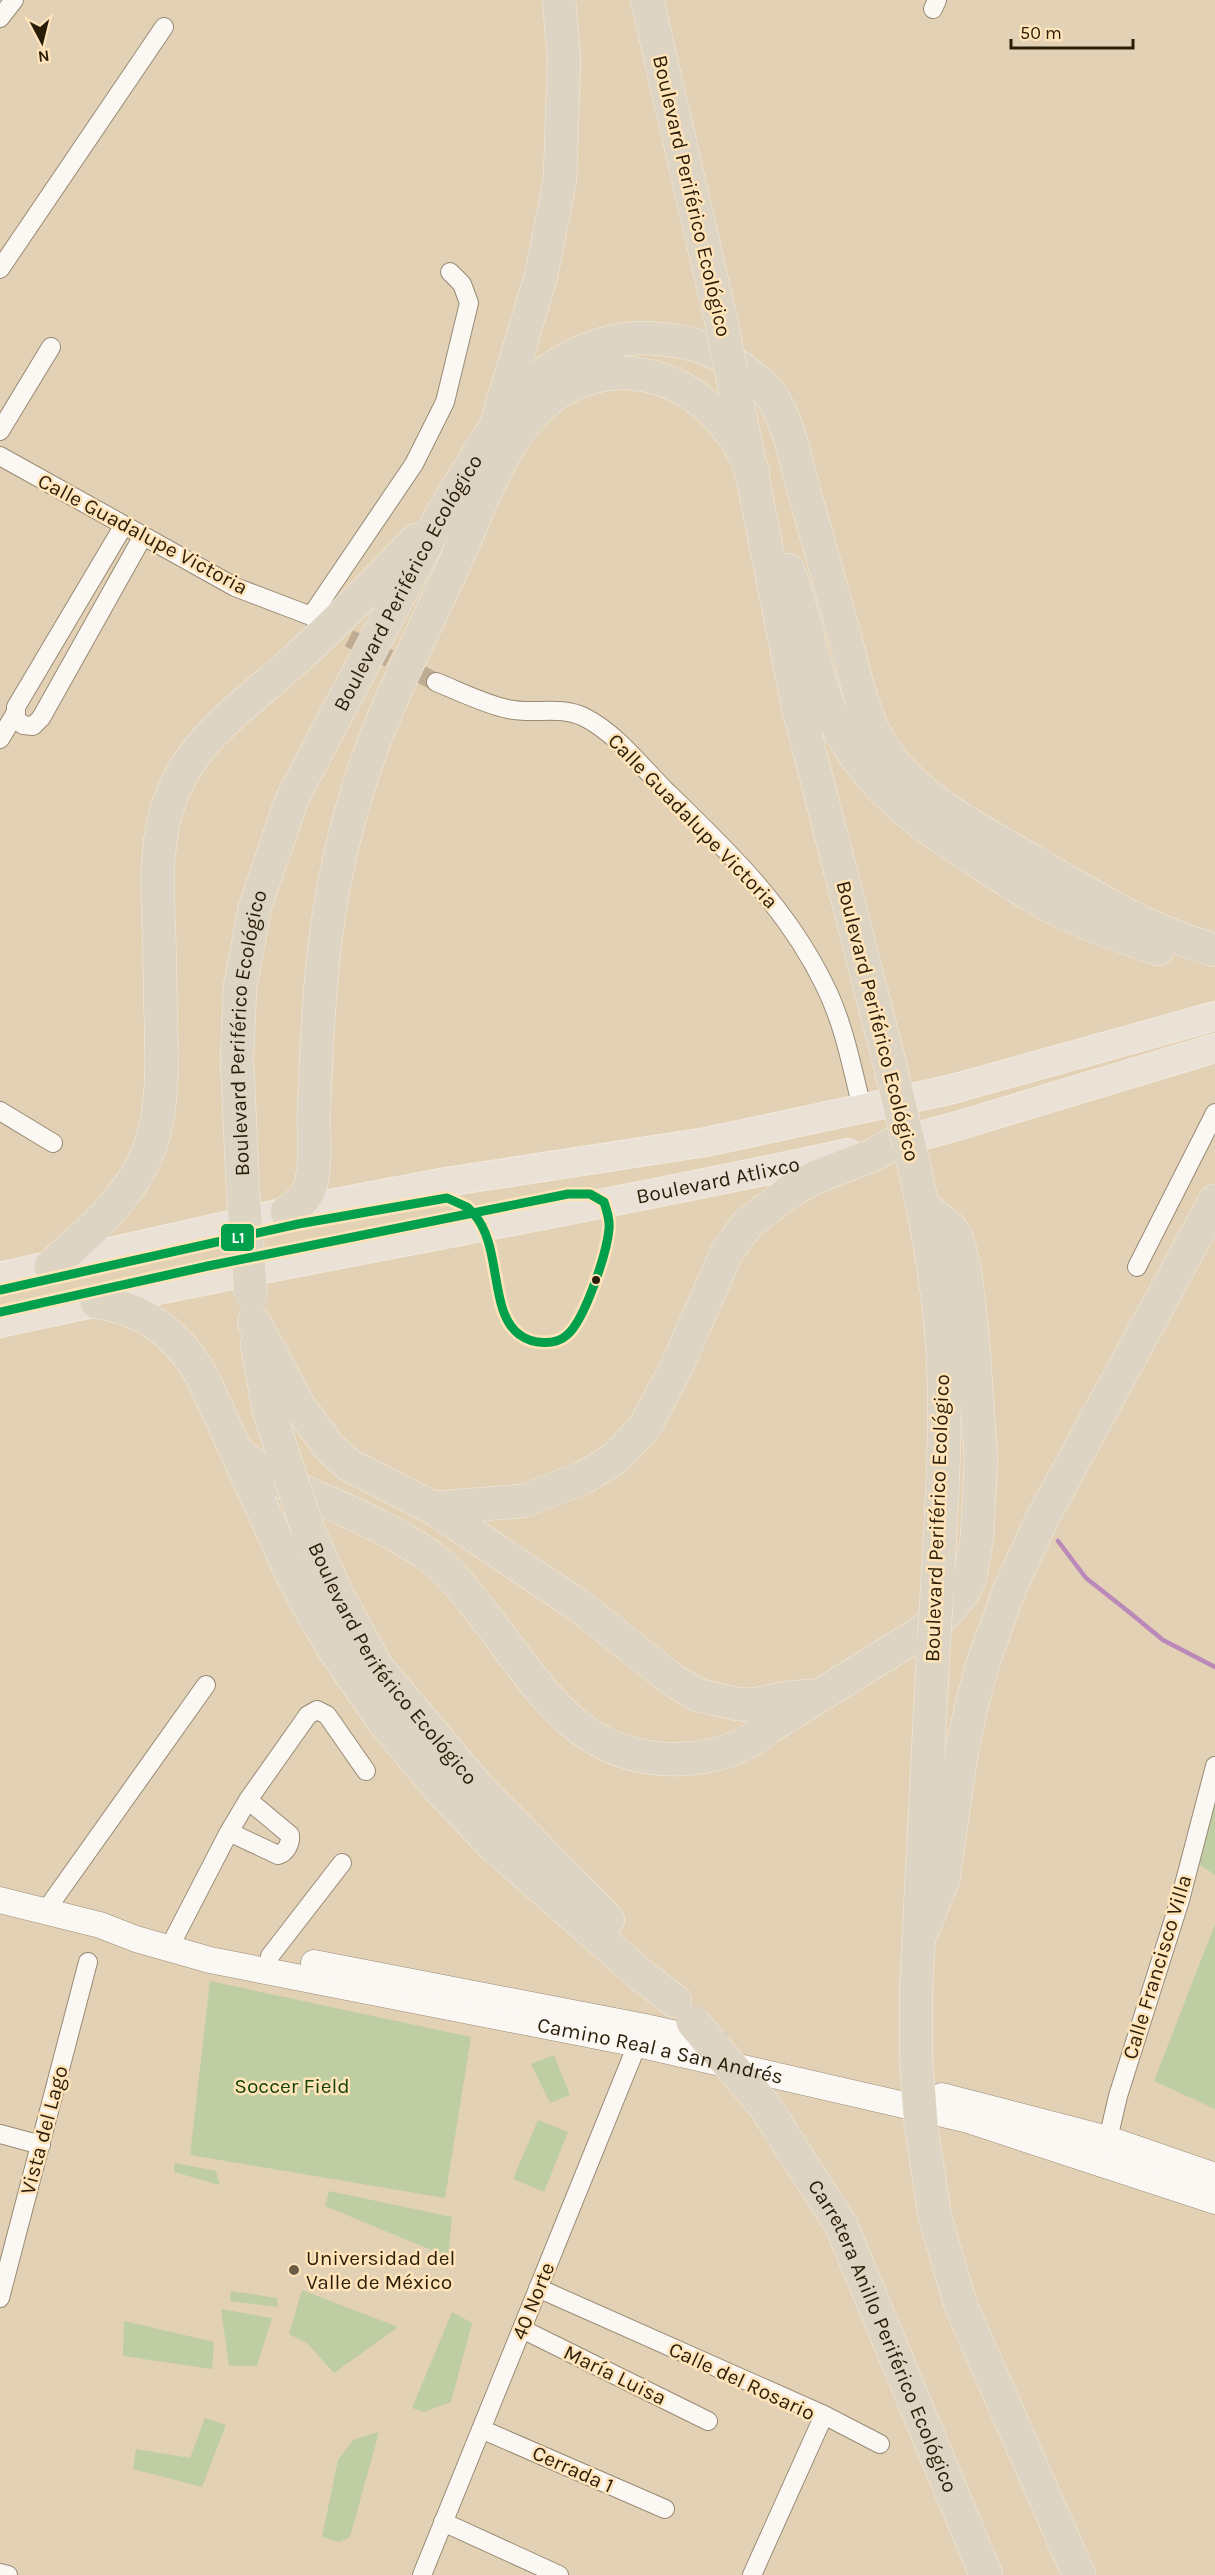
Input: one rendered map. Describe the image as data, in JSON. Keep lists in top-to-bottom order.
{
  "streets": {
    "highway": ["Boulevard Periférico Ecológico", "Carretera Anillo Periférico Ecológico"],
    "main road": ["Boulevard Atlixco", "Camino Real a San Andrés"],
    "street": [
      "Calle Guadalupe Victoria",
      "Calle Francisco Villa",
      "Vista del Lago",
      "40 Norte",
      "María Luisa",
      "Calle del Rosario",
      "Cerrada 1"
    ]
  },
  "crossings": [
    ["Boulevard Periférico Ecológico", "Carretera Anillo Periférico Ecológico"],
    ["Calle Guadalupe Victoria", "Boulevard Atlixco"],
    ["Calle Francisco Villa", "Camino Real a San Andrés"],
    ["Camino Real a San Andrés", "40 Norte"],
    ["40 Norte", "María Luisa"],
    ["40 Norte", "Calle del Rosario"],
    ["40 Norte", "Cerrada 1"]
  ],
  "parks": ["Soccer Field"],
  "places": ["Universidad del Valle de México"],
  "lines": ["transit line L1"],
  "scale_bar": "50 m",
  "north": "bottom"
}
